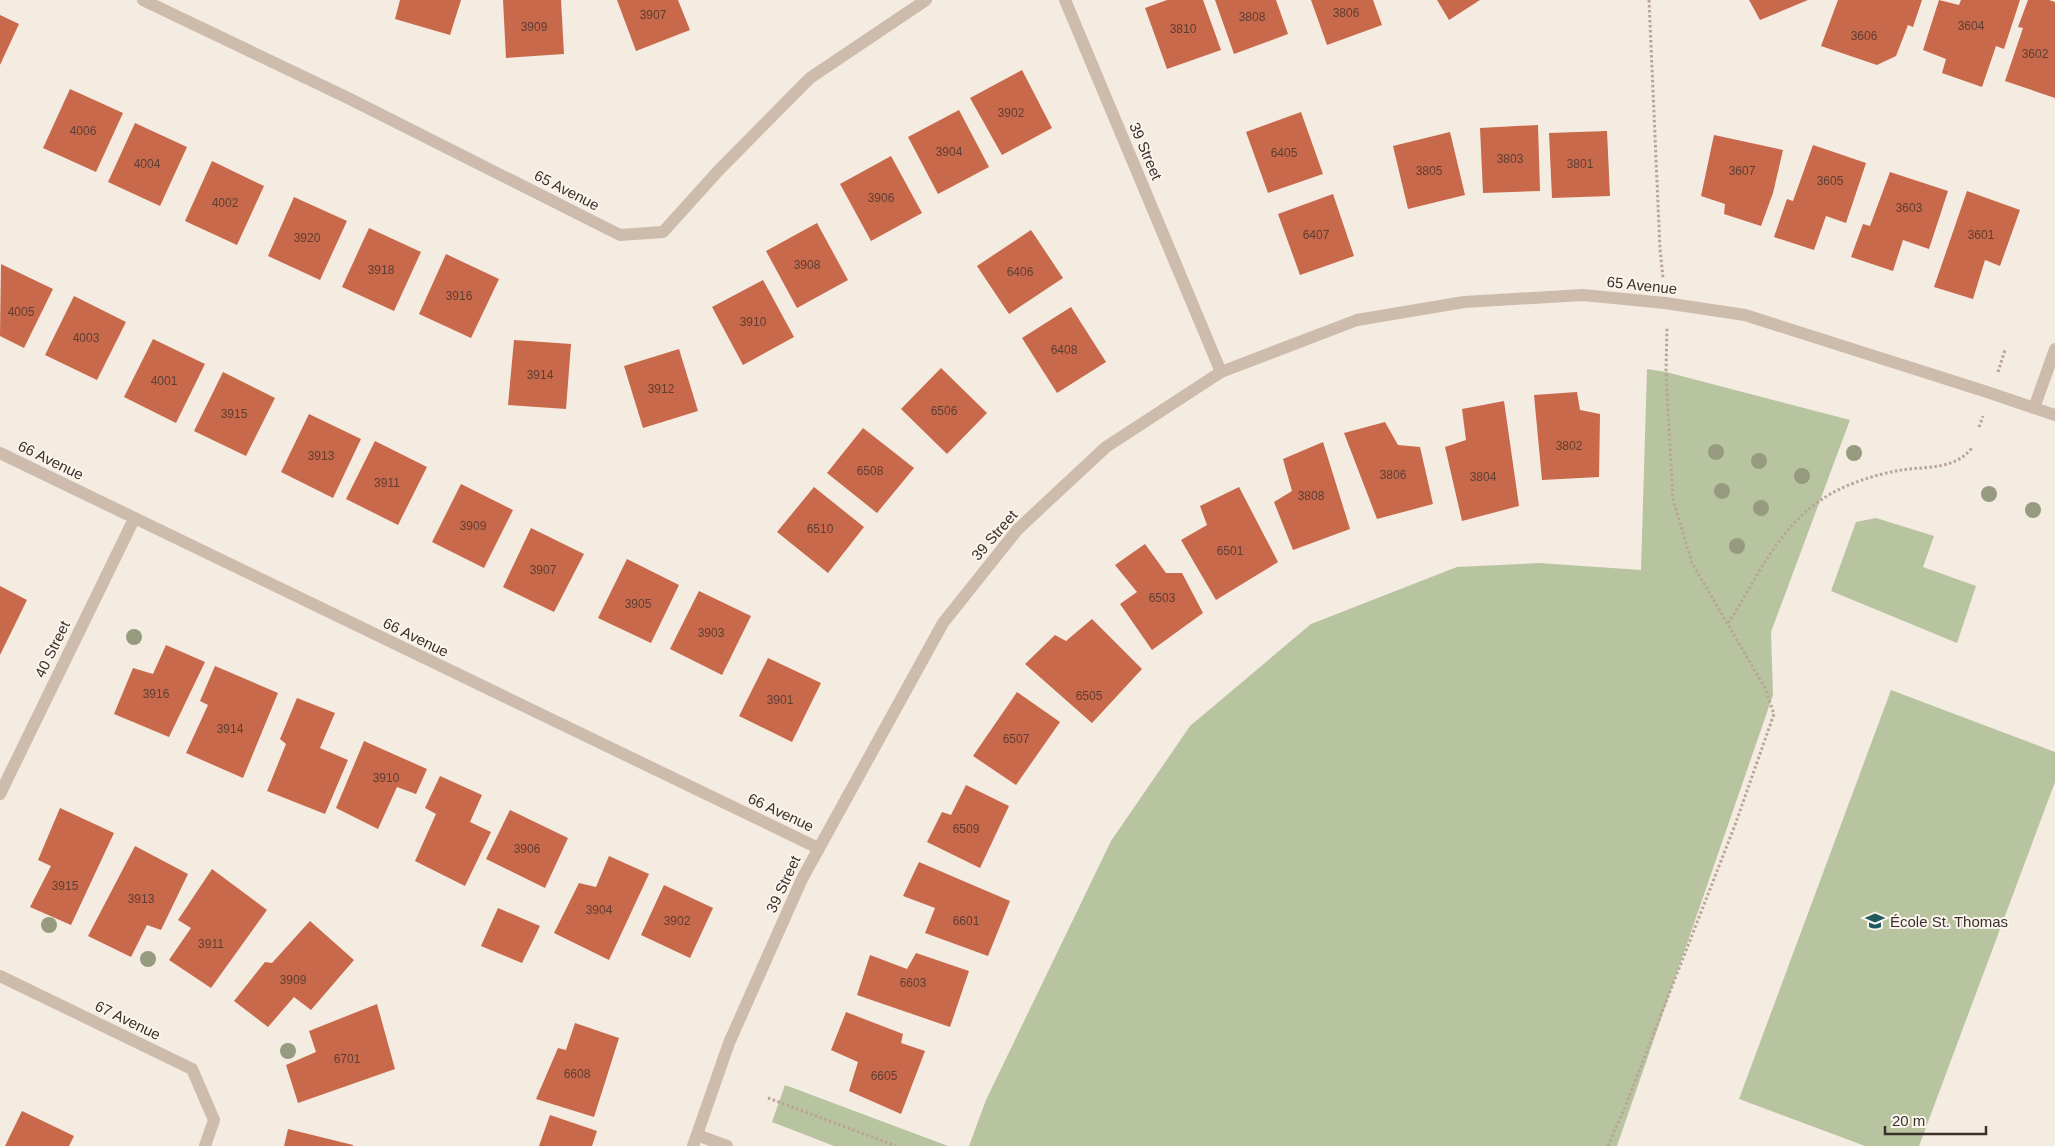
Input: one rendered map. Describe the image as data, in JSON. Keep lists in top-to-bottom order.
{
  "streets": {
    "street": [
      "39 Street",
      "65 Avenue",
      "66 Avenue",
      "40 Street",
      "67 Avenue"
    ]
  },
  "crossings": [
    ["39 Street", "65 Avenue"],
    ["39 Street", "66 Avenue"],
    ["66 Avenue", "40 Street"]
  ],
  "places": {
    "school or university": ["École St. Thomas"]
  },
  "house_numbers": [
    "3806",
    "3907",
    "3808",
    "3604",
    "3909",
    "3810",
    "3606",
    "3602",
    "3902",
    "4006",
    "3904",
    "6405",
    "3803",
    "4004",
    "3801",
    "3805",
    "3607",
    "3605",
    "3906",
    "4002",
    "3603",
    "6407",
    "3601",
    "3920",
    "3908",
    "3918",
    "6406",
    "3916",
    "4005",
    "3910",
    "4003",
    "6408",
    "3914",
    "4001",
    "3912",
    "6506",
    "3915",
    "3802",
    "3913",
    "6508",
    "3806",
    "3804",
    "3911",
    "3808",
    "3909",
    "6510",
    "6501",
    "3907",
    "6503",
    "3905",
    "3903",
    "3916",
    "6505",
    "3901",
    "3914",
    "6507",
    "3910",
    "6509",
    "3906",
    "3915",
    "3913",
    "3904",
    "3902",
    "6601",
    "3911",
    "3909",
    "6603",
    "6701",
    "6608",
    "6605"
  ],
  "scale_bar": "20 m"
}
